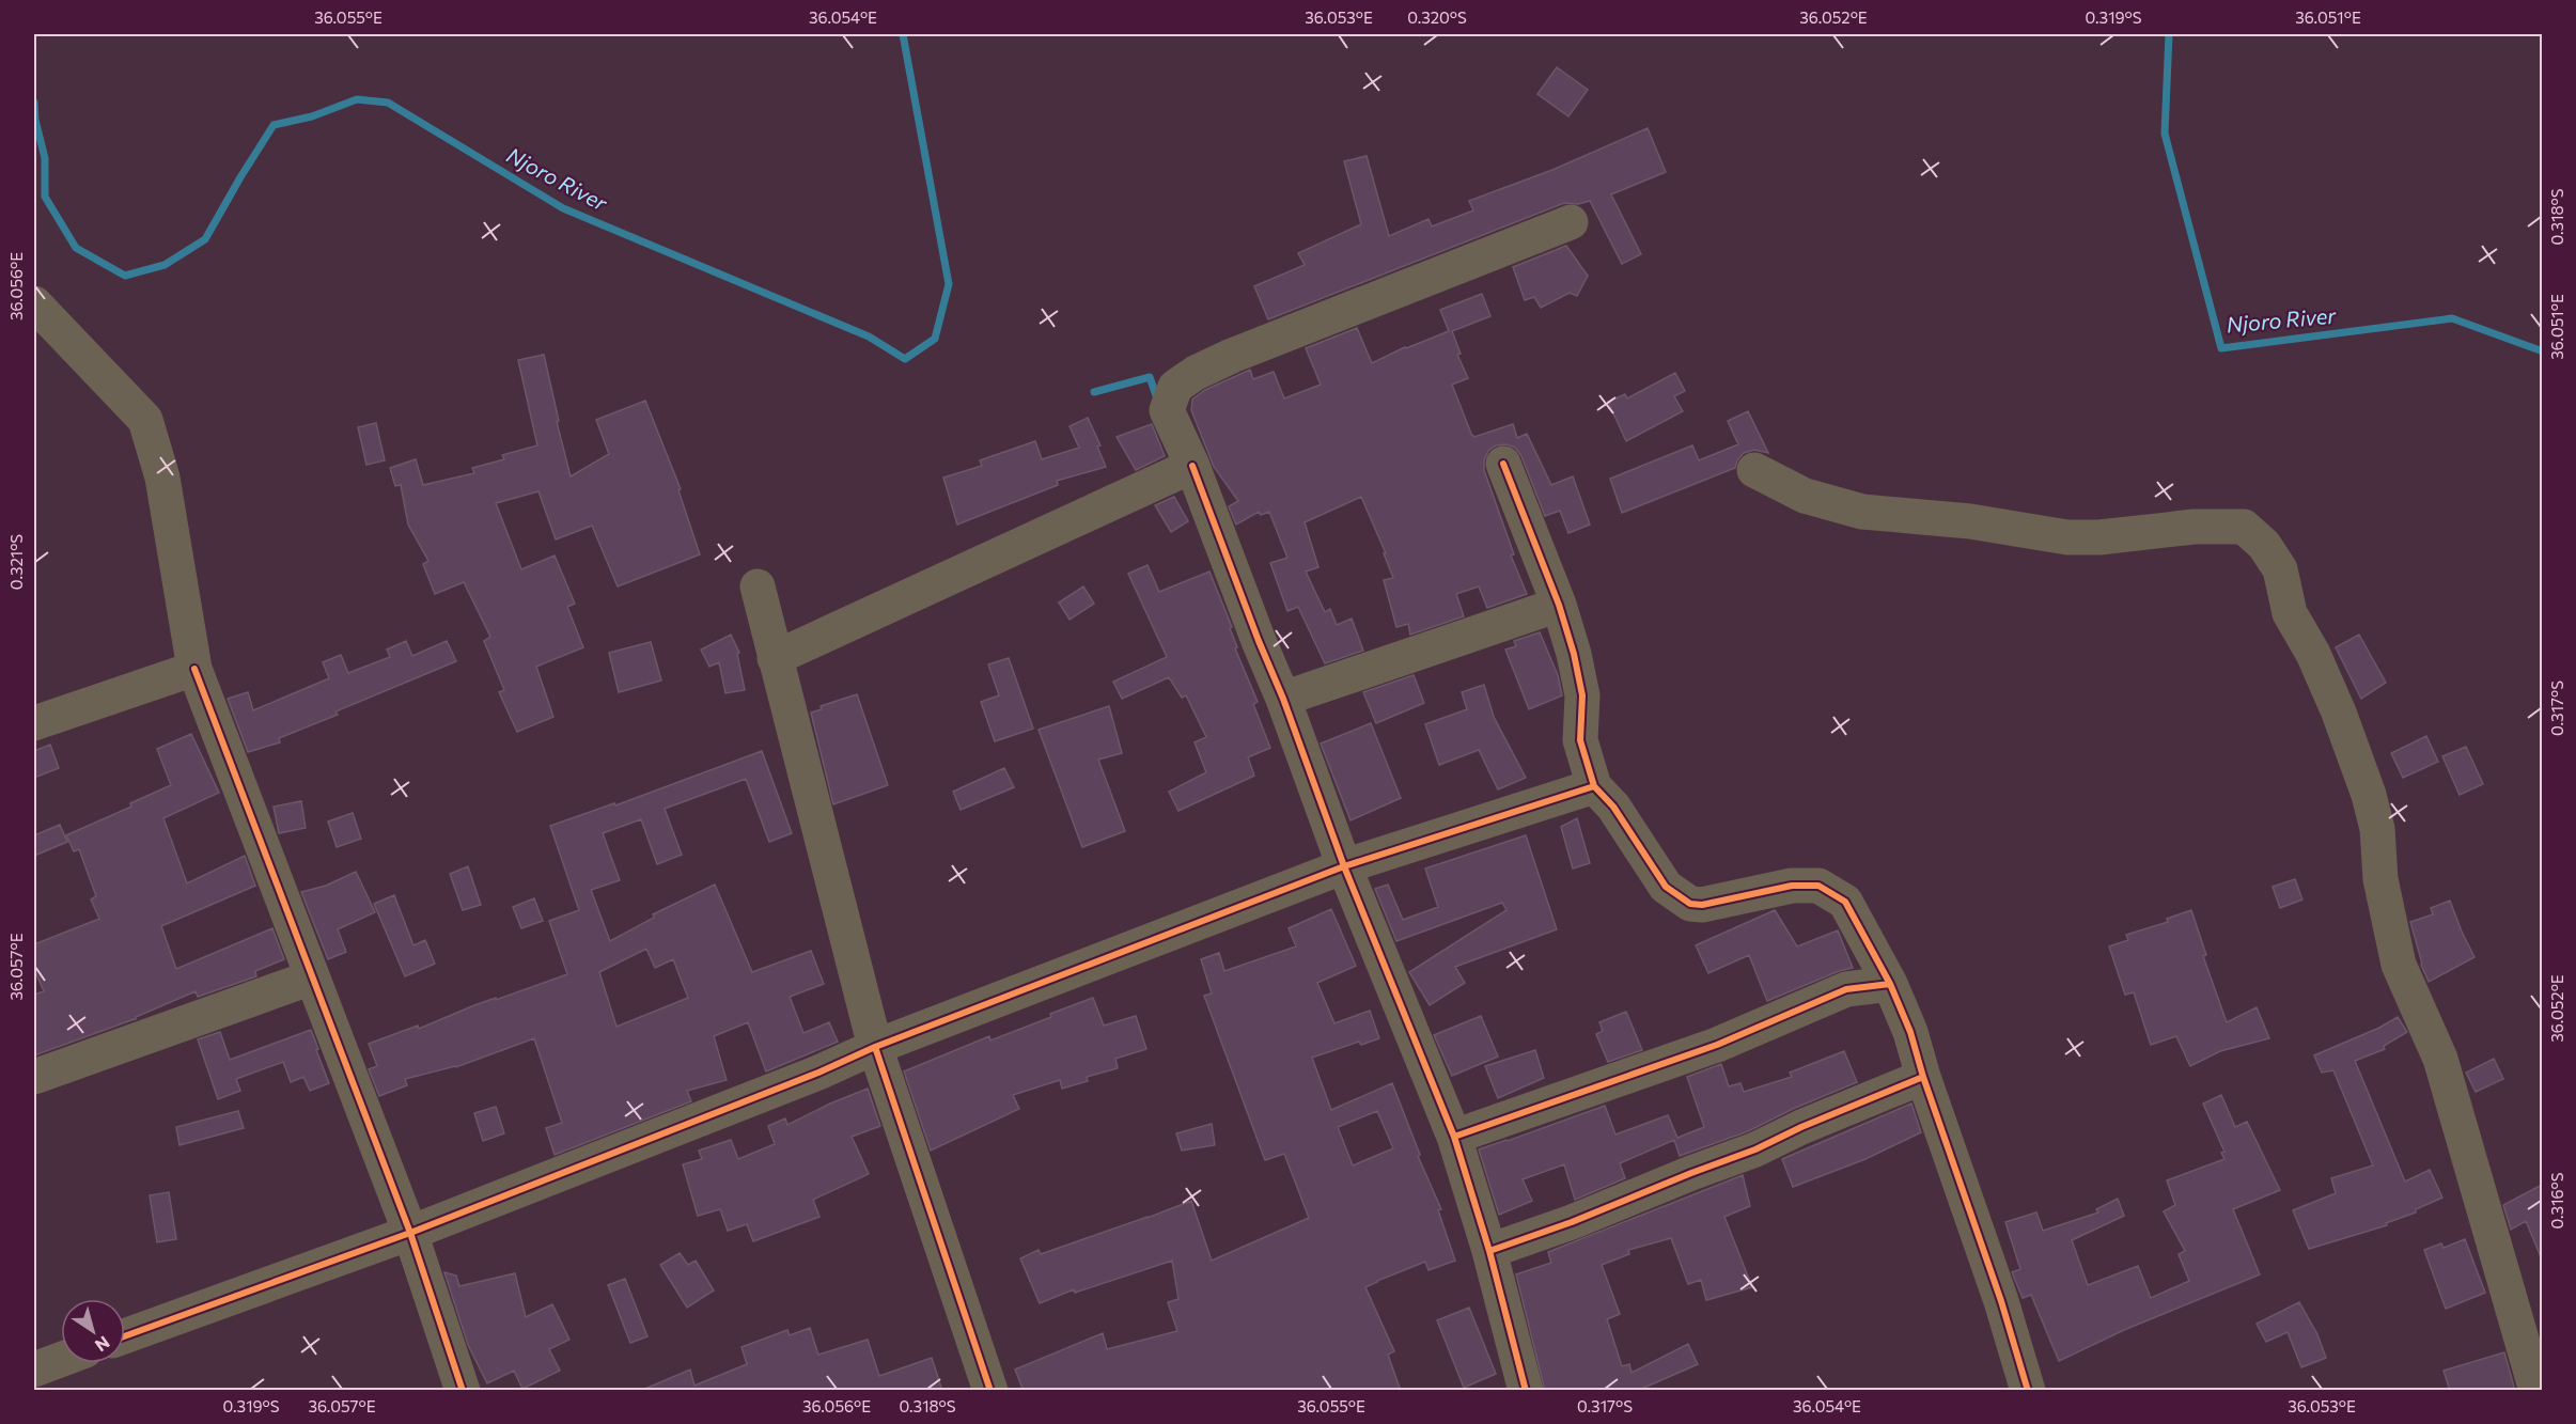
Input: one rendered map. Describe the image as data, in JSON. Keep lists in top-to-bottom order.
{
  "water": ["Njoro River"],
  "north": "bottom right",
  "coordinates": [
    "36.055°E",
    "36.054°E",
    "36.053°E",
    "0.320°S",
    "36.052°E",
    "0.319°S",
    "36.051°E",
    "0.318°S",
    "36.056°E",
    "0.321°S",
    "0.317°S",
    "36.057°E",
    "0.316°S"
  ]
}
